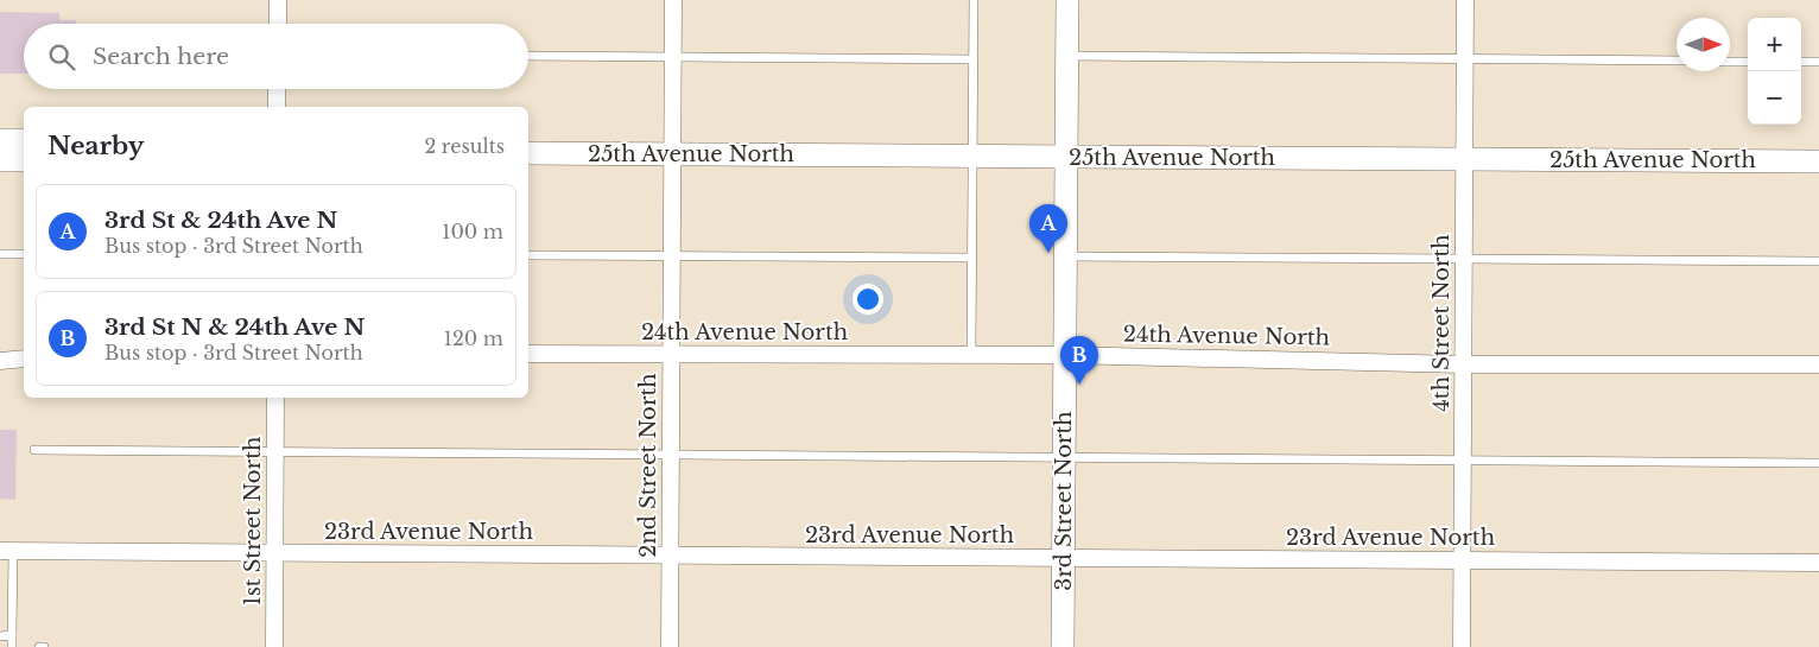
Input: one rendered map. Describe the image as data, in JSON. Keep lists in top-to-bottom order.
{
  "streets": {
    "street": [
      "25th Avenue North",
      "4th Street North",
      "24th Avenue North",
      "2nd Street North",
      "3rd Street North",
      "1st Street North",
      "23rd Avenue North"
    ]
  },
  "crossings": [
    ["25th Avenue North", "4th Street North"],
    ["25th Avenue North", "2nd Street North"],
    ["25th Avenue North", "3rd Street North"],
    ["4th Street North", "24th Avenue North"],
    ["4th Street North", "23rd Avenue North"],
    ["24th Avenue North", "2nd Street North"],
    ["24th Avenue North", "3rd Street North"],
    ["2nd Street North", "23rd Avenue North"],
    ["3rd Street North", "23rd Avenue North"],
    ["1st Street North", "23rd Avenue North"]
  ],
  "north": "right",
  "page": {
    "map_buttons": ["+", "−"],
    "search": "Search here",
    "heading": ["Nearby", "2 results"],
    "list": [
      {
        "mark": "A",
        "name": "3rd St & 24th Ave N",
        "note": "Bus stop · 3rd Street North",
        "value": "100 m"
      },
      {
        "mark": "B",
        "name": "3rd St N & 24th Ave N",
        "note": "Bus stop · 3rd Street North",
        "value": "120 m"
      }
    ],
    "pins": ["A", "B"]
  }
}
